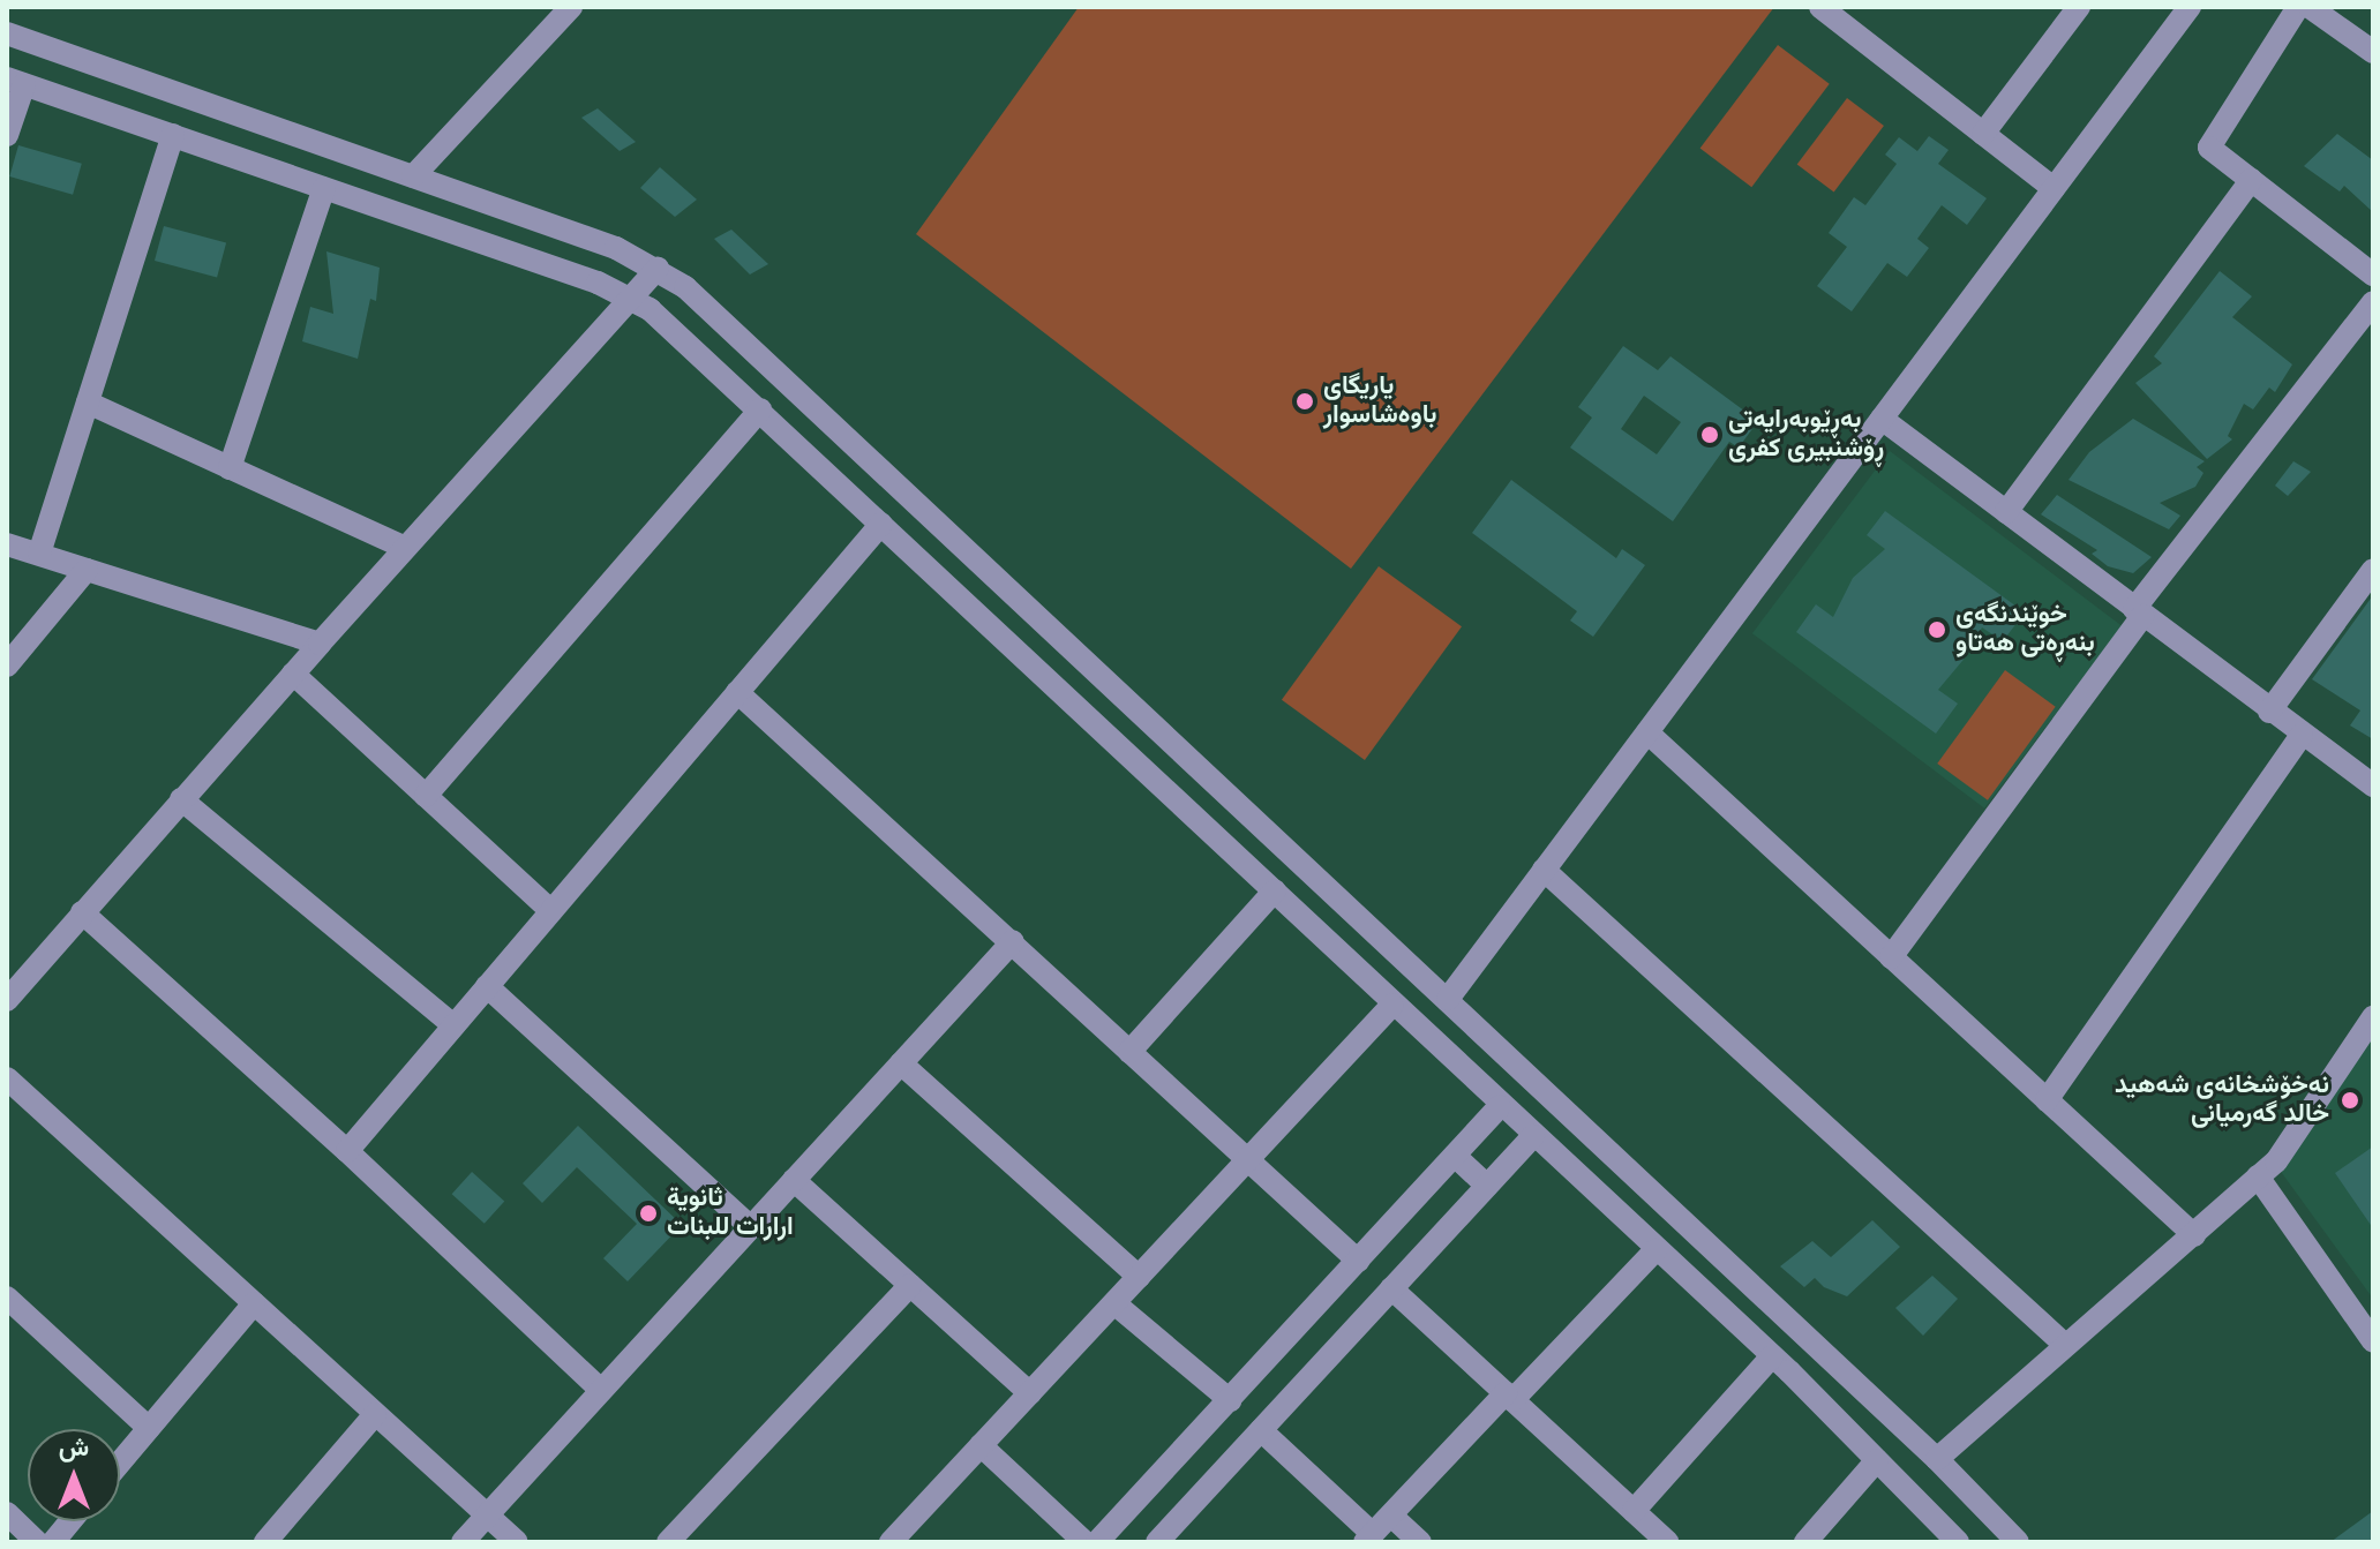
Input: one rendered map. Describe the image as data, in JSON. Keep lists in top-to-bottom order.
{
  "places": [
    "یاریگای باوەشاسوار",
    "بەڕێوبەرایەتی ڕۆشنبیری کفری",
    "خوێندنگەی بنەڕەتی هەتاو",
    "نەخۆشخانەی شەهید خالد گەرمیانی",
    "ثانوية ارارات للبنات"
  ],
  "north": "top"
}
